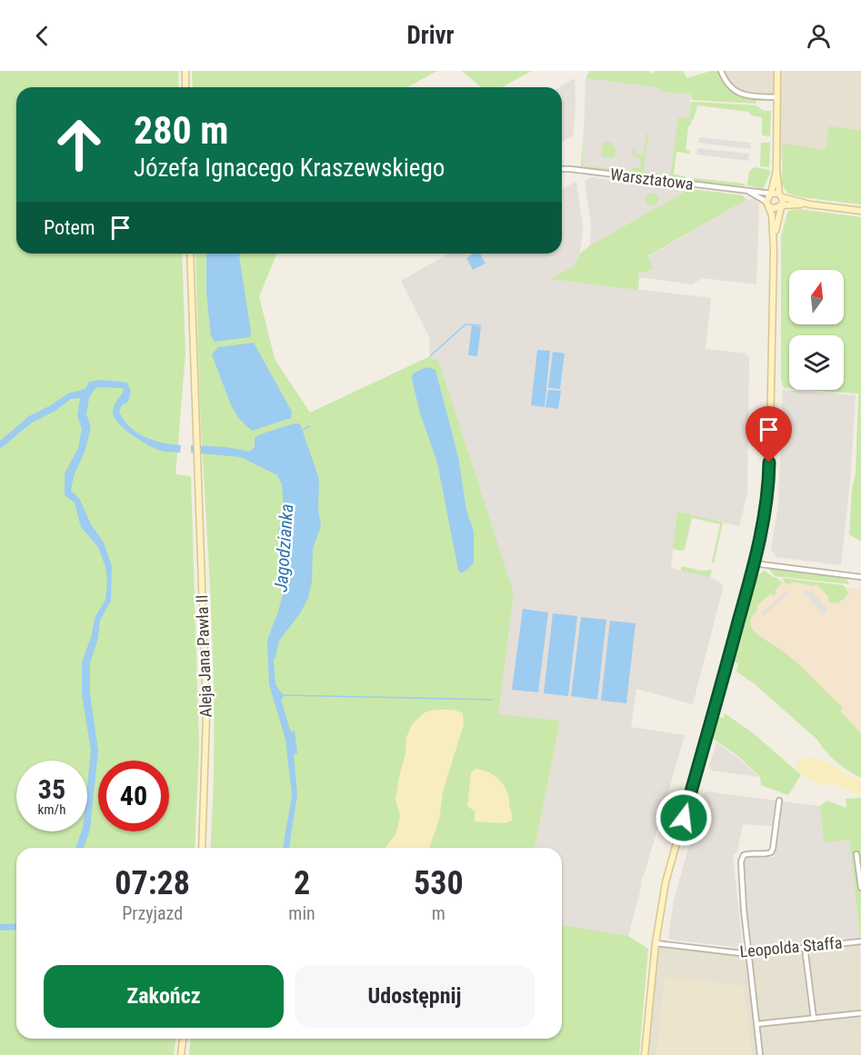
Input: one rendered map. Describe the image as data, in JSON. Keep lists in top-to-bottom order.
{
  "streets": {
    "street": ["Warsztatowa", "Aleja Jana Pawła II", "Leopolda Staffa"]
  },
  "water": ["Jagodzianka"],
  "north": "top",
  "page": {
    "header": "Drivr",
    "turn": ["280 m", "Józefa Ignacego Kraszewskiego"],
    "then": "Potem",
    "speed": "35 km/h",
    "limit": "40",
    "eta": [
      "07:28",
      "Przyjazd",
      "2",
      "min",
      "530",
      "m"
    ],
    "buttons": ["Zakończ", "Udostępnij"]
  }
}
